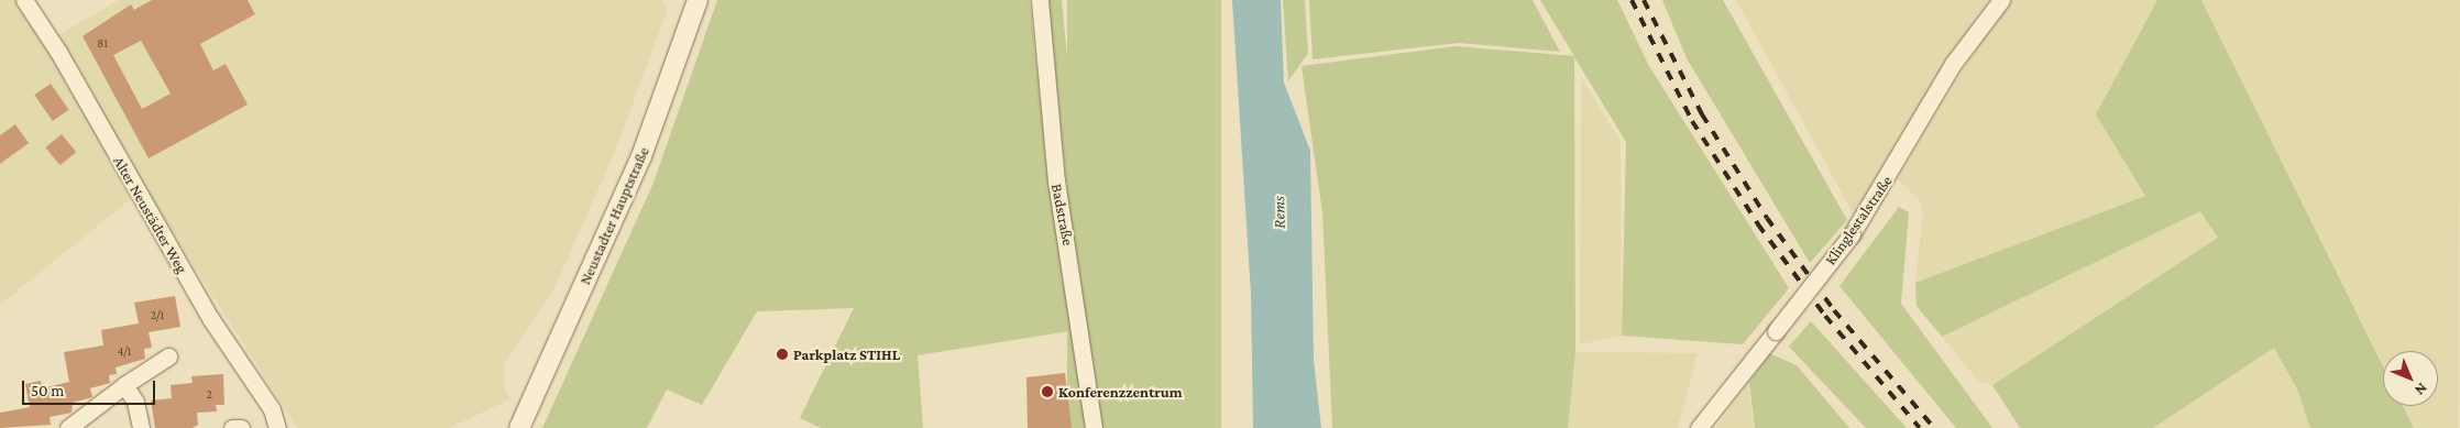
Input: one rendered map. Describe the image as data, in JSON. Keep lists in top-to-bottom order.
{
  "streets": {
    "street": [
      "Alter Neustädter Weg",
      "Badstraße",
      "Neustadter Hauptstraße",
      "Klinglestalstraße"
    ]
  },
  "water": ["Rems"],
  "places": ["Parkplatz STIHL", "Konferenzzentrum"],
  "house_numbers": [
    "81",
    "2/1",
    "4/1",
    "2"
  ],
  "scale_bar": "50 m",
  "north": "bottom right"
}
